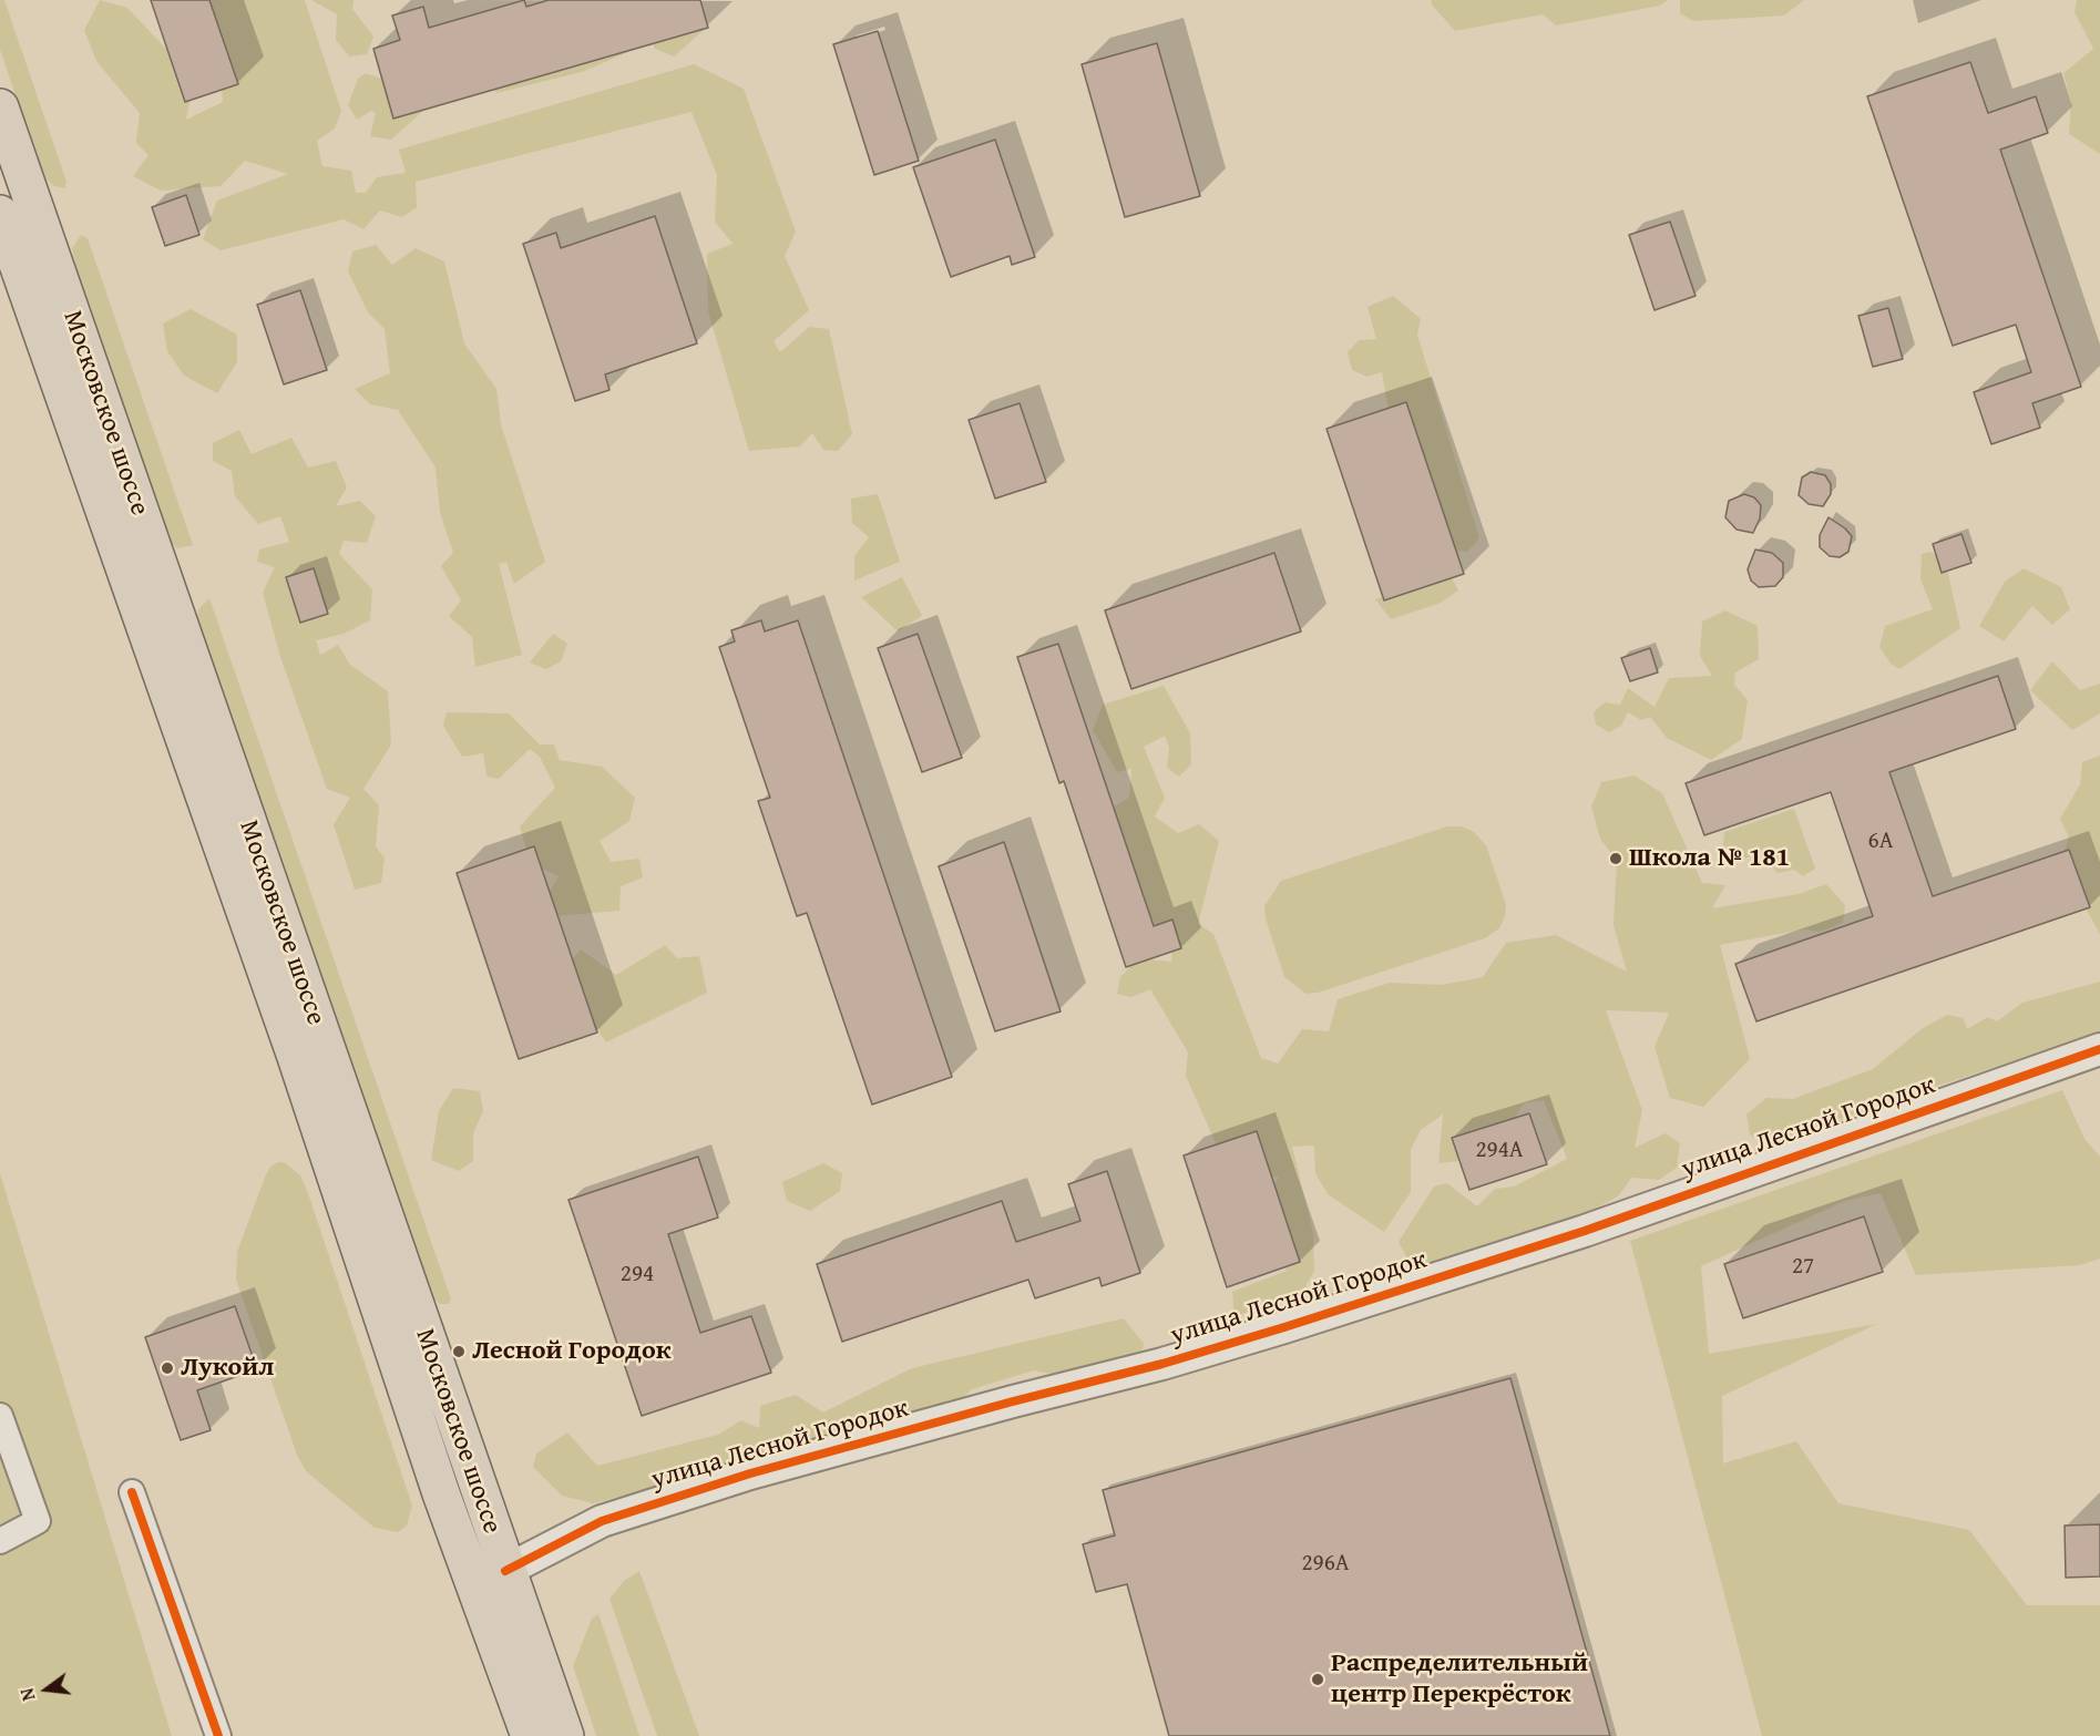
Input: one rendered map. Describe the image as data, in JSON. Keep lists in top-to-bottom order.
{
  "streets": {
    "main road": ["Московское шоссе", "улица Лесной Городок"]
  },
  "crossings": [
    ["Московское шоссе", "улица Лесной Городок"]
  ],
  "places": [
    "Школа № 181",
    "Лесной Городок",
    "Лукойл",
    "Распределительный центр Перекрёсток"
  ],
  "house_numbers": [
    "6А",
    "294А",
    "27",
    "294",
    "296А"
  ],
  "north": "left"
}
